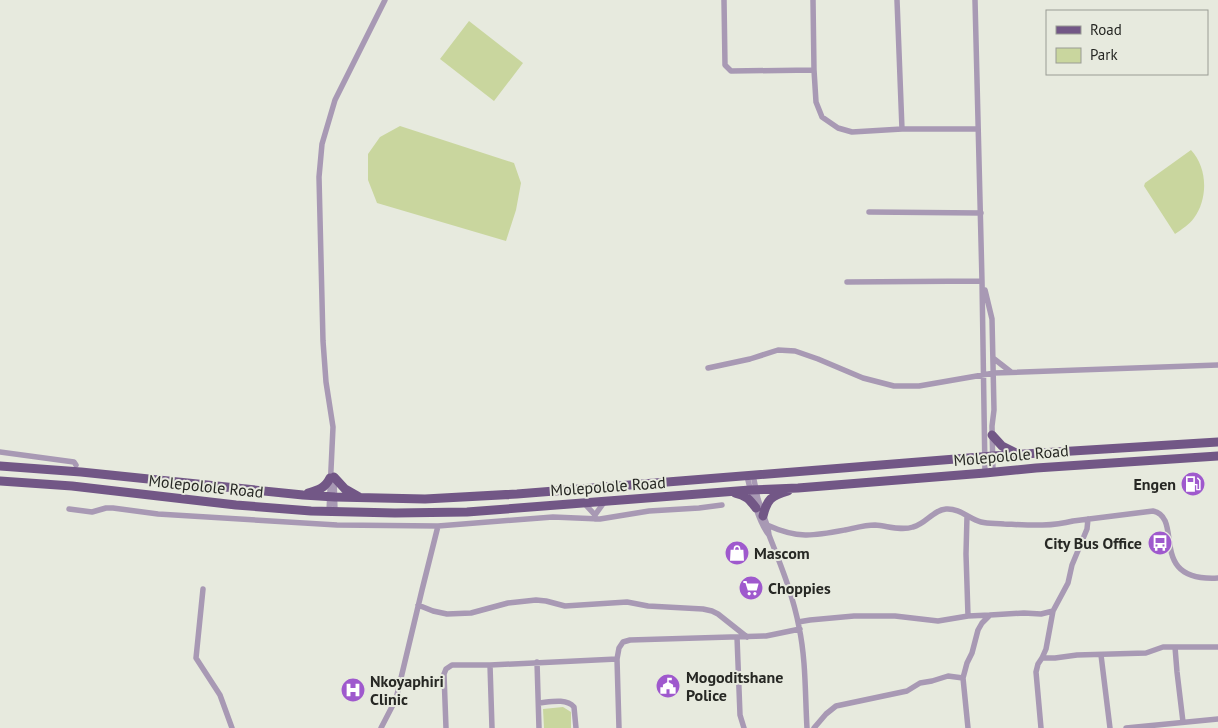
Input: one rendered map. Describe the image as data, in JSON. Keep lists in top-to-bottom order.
{
  "streets": {
    "main road": ["Molepolole Road"]
  },
  "places": {
    "fuel station": ["Engen"],
    "bus stop": ["City Bus Office"],
    "shop": ["Mascom"],
    "supermarket": ["Choppies"],
    "public building": ["Mogoditshane Police"],
    "hospital": ["Nkoyaphiri Clinic"]
  },
  "legend": ["Road", "Park"]
}
